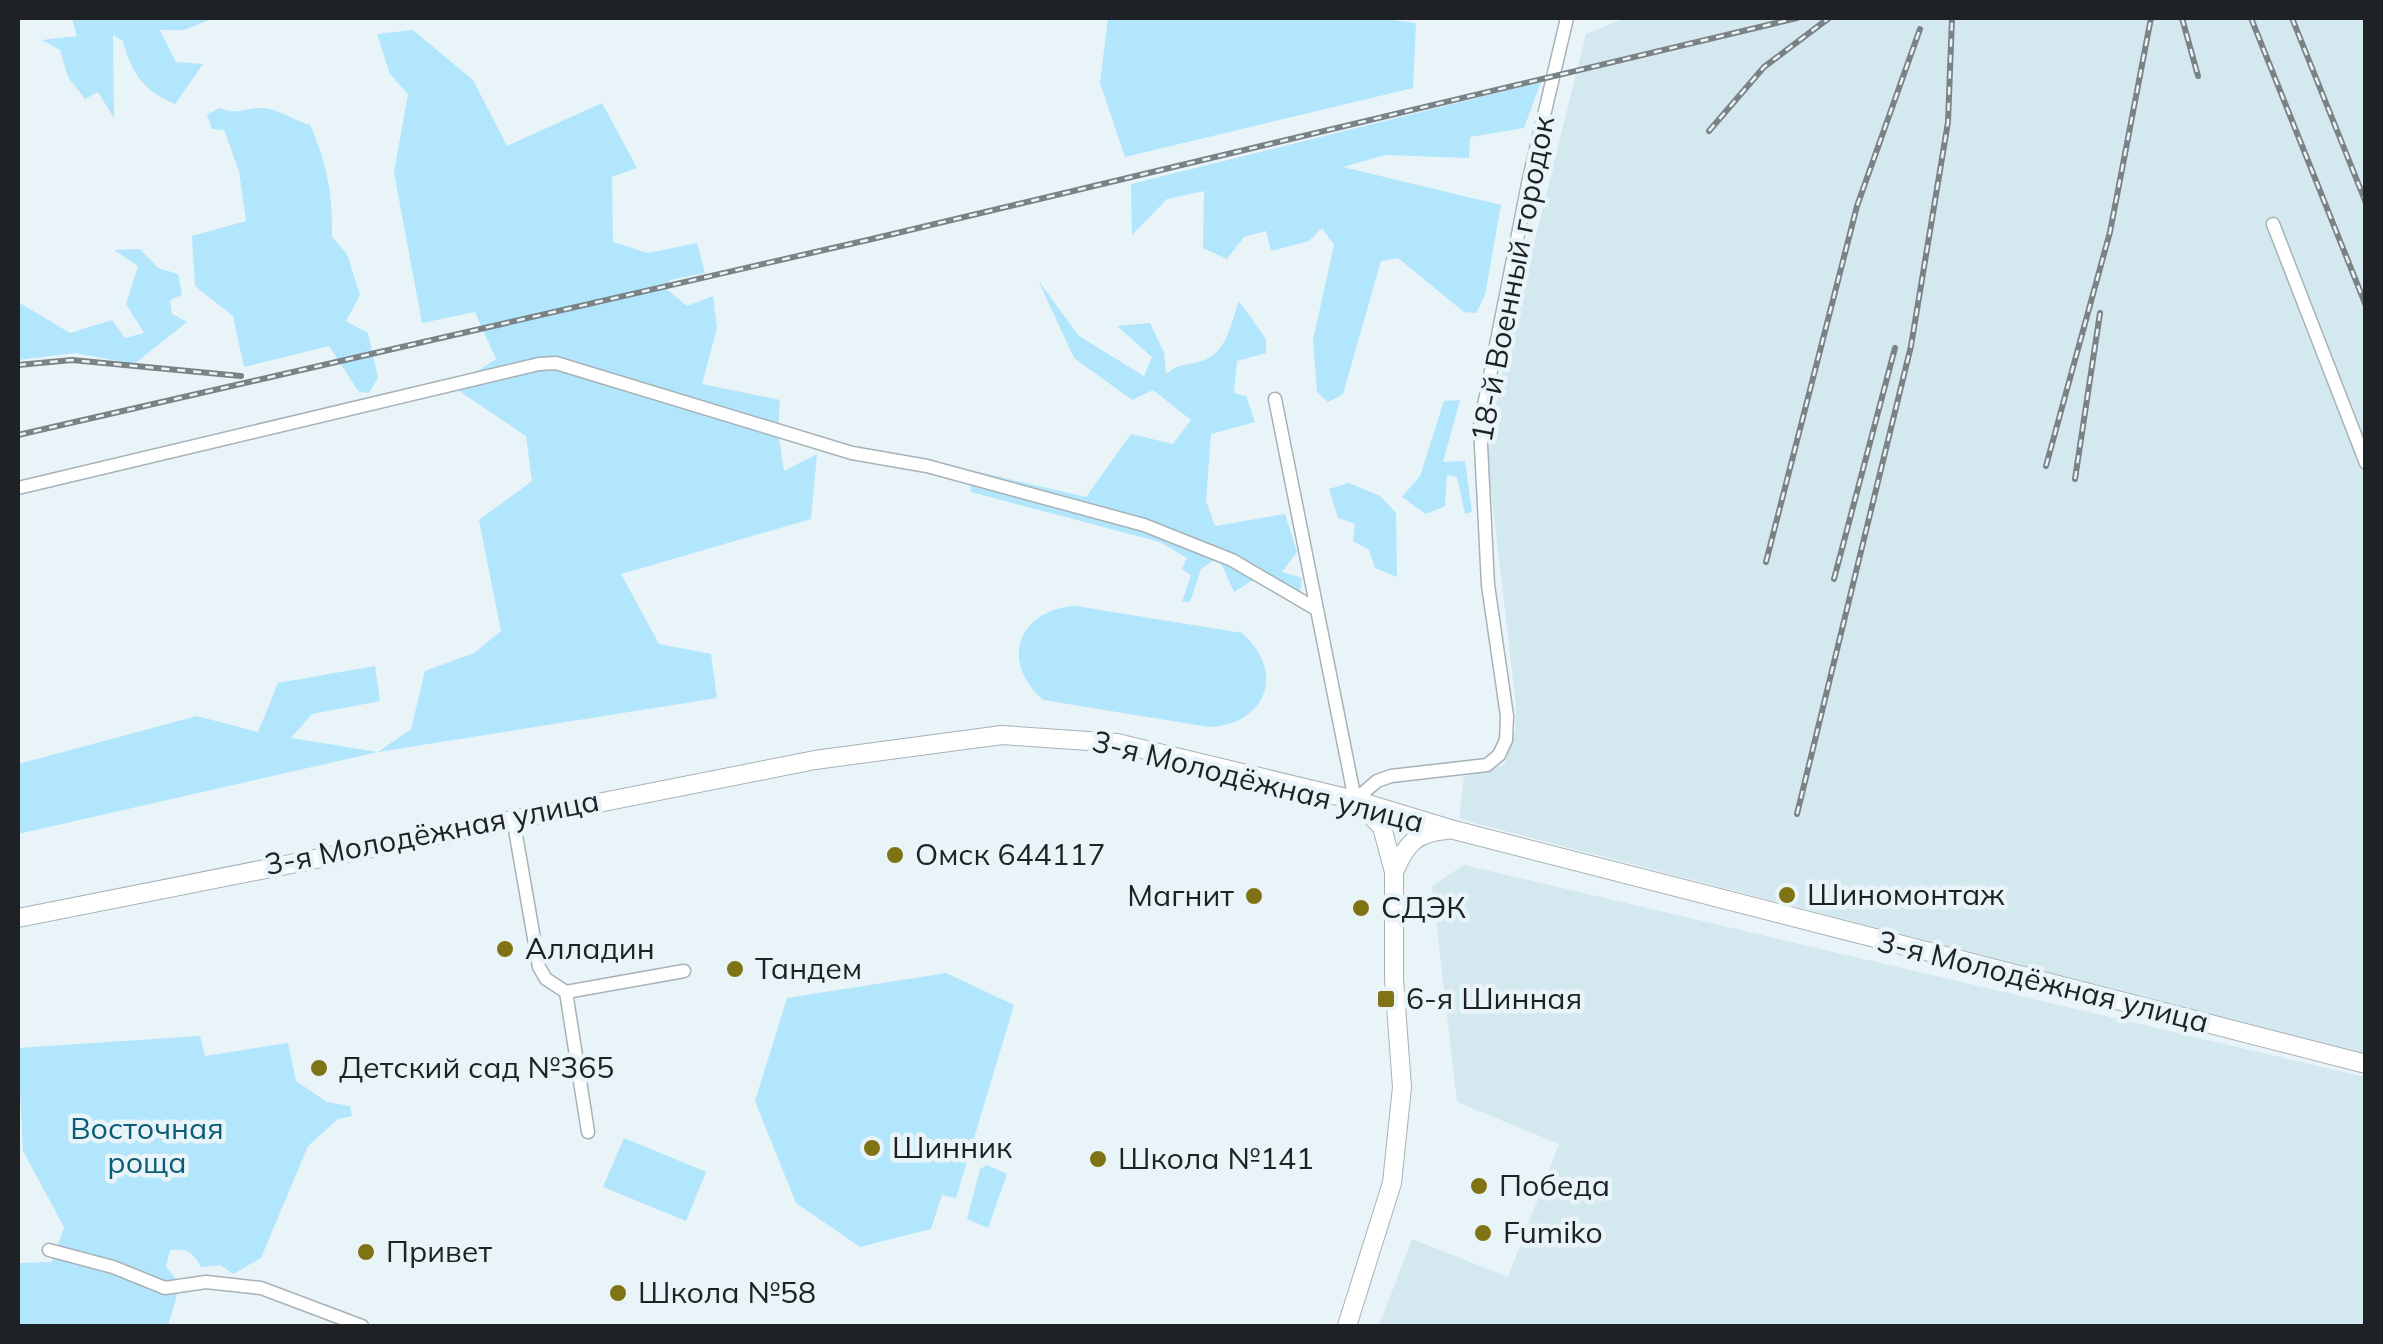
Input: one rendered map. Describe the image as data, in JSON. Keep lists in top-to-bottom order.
{
  "streets": {
    "main road": ["3-я Молодёжная улица"],
    "street": ["18-й Военный городок"]
  },
  "crossings": [
    ["18-й Военный городок", "3-я Молодёжная улица"]
  ],
  "parks": ["Восточная роща"],
  "places": {
    "other": [
      "Омск 644117",
      "Шиномонтаж",
      "Магнит",
      "СДЭК",
      "Алладин",
      "Тандем",
      "Детский сад №365",
      "Шинник",
      "Школа №141",
      "Победа",
      "Fumiko",
      "Привет",
      "Школа №58"
    ],
    "transit": ["6-я Шинная"]
  }
}
